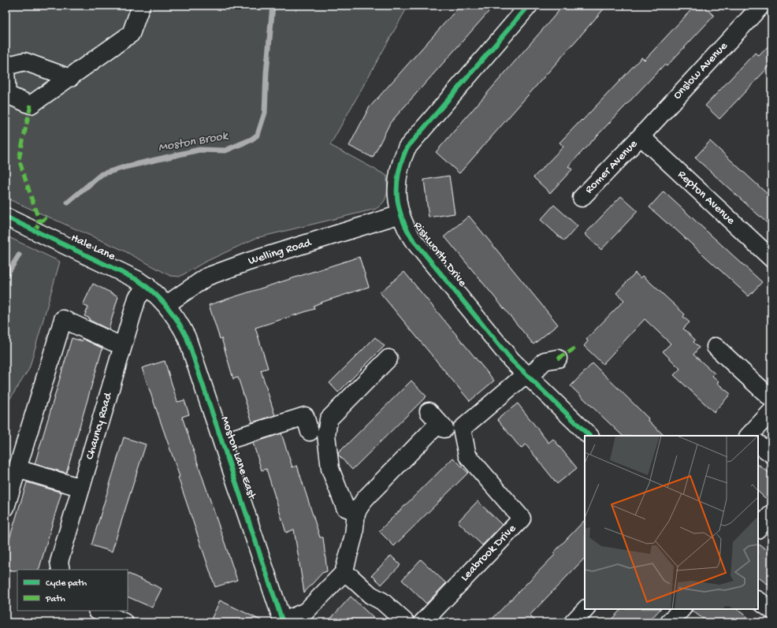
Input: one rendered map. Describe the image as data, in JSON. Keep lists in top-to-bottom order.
{
  "streets": {
    "street": [
      "Onslow Avenue",
      "Romer Avenue",
      "Repton Avenue",
      "Hale Lane",
      "Welling Road",
      "Rishworth Drive",
      "Chauncy Road",
      "Moston Lane East",
      "Leabrook Drive"
    ]
  },
  "crossings": [
    ["Onslow Avenue", "Romer Avenue"],
    ["Onslow Avenue", "Repton Avenue"],
    ["Romer Avenue", "Repton Avenue"],
    ["Hale Lane", "Welling Road"],
    ["Hale Lane", "Chauncy Road"],
    ["Hale Lane", "Moston Lane East"],
    ["Welling Road", "Rishworth Drive"],
    ["Welling Road", "Moston Lane East"],
    ["Rishworth Drive", "Leabrook Drive"]
  ],
  "water": ["Moston Brook"],
  "legend": ["Cycle path", "Path"]
}
